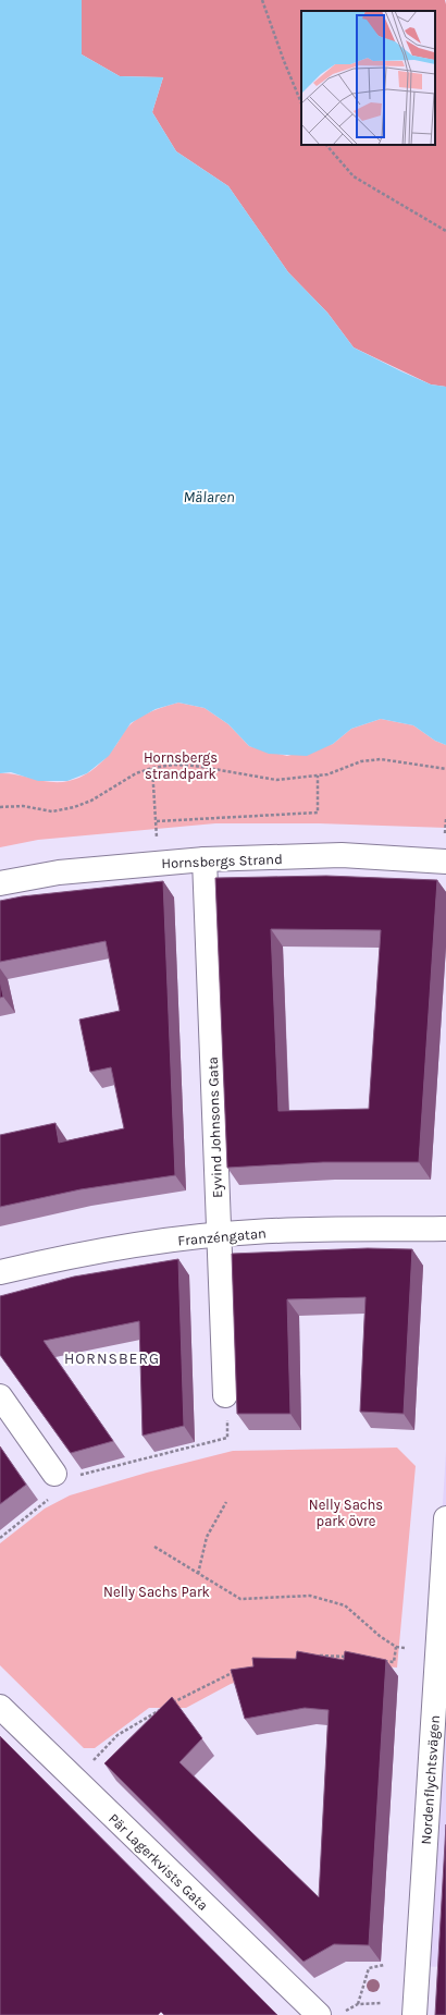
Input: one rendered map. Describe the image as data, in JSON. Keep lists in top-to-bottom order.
{
  "streets": {
    "street": [
      "Hornsbergs Strand",
      "Eyvind Johnsons Gata",
      "Franzéngatan",
      "Nordenflychtsvägen",
      "Pär Lagerkvists Gata"
    ]
  },
  "crossings": [
    ["Hornsbergs Strand", "Eyvind Johnsons Gata"],
    ["Eyvind Johnsons Gata", "Franzéngatan"]
  ],
  "districts": ["HORNSBERG"],
  "water": ["Mälaren"],
  "parks": ["Hornsbergs strandpark", "Nelly Sachs park övre", "Nelly Sachs Park"]
}
